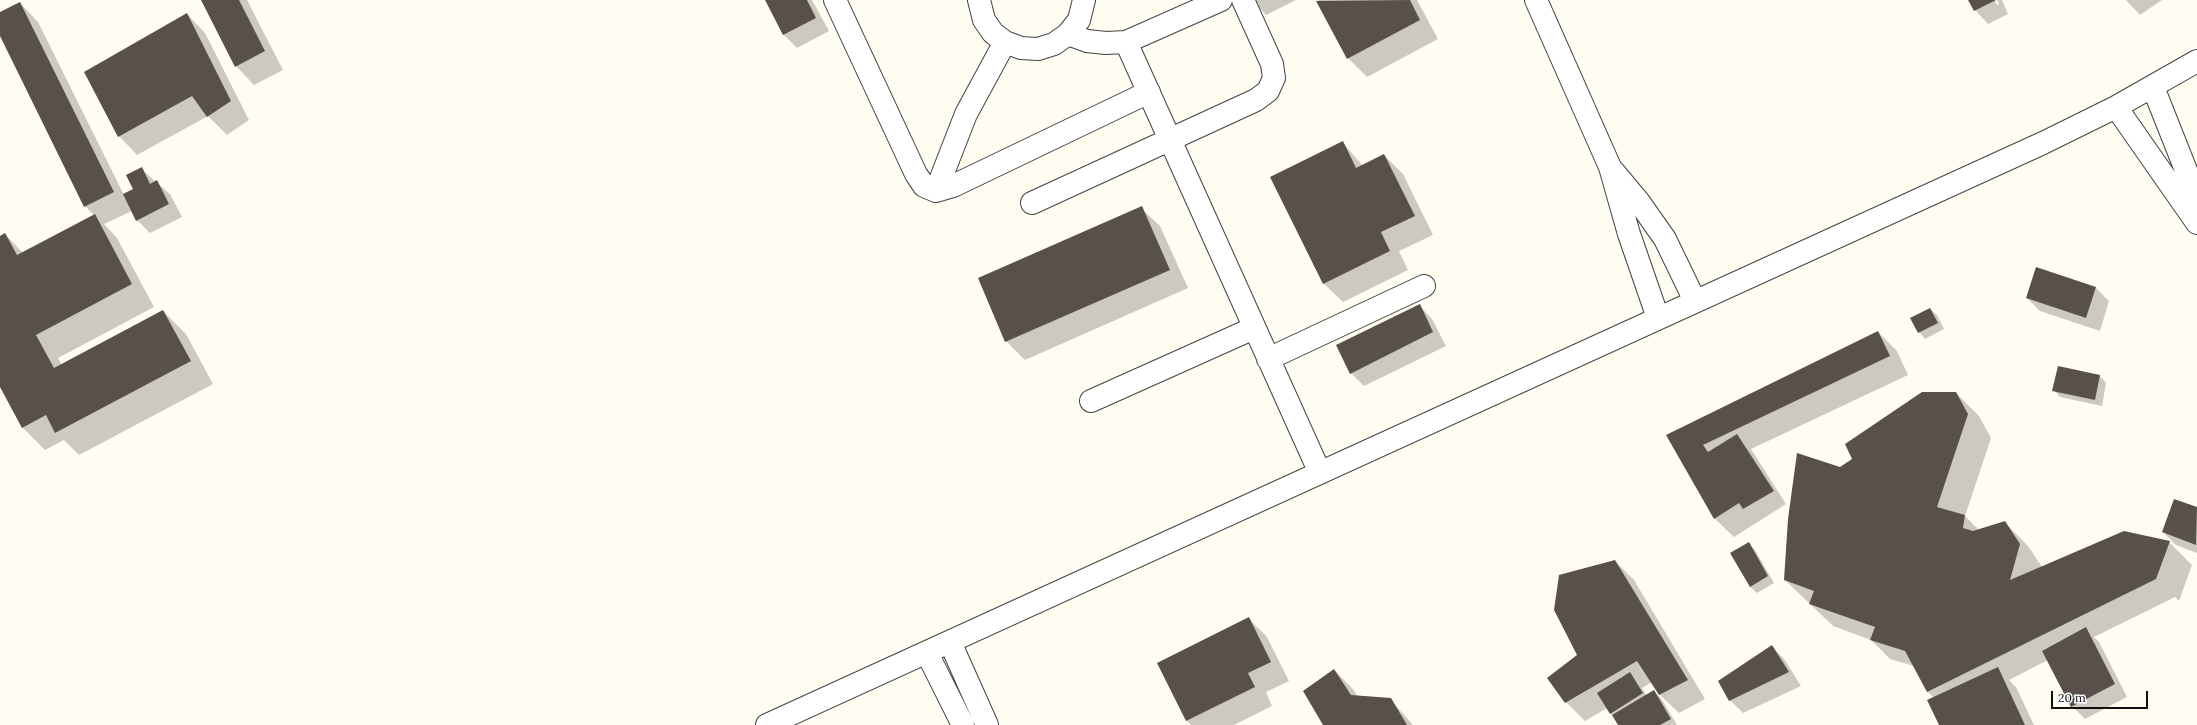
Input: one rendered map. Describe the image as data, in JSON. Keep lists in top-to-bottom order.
{
  "scale_bar": "20 m"
}
